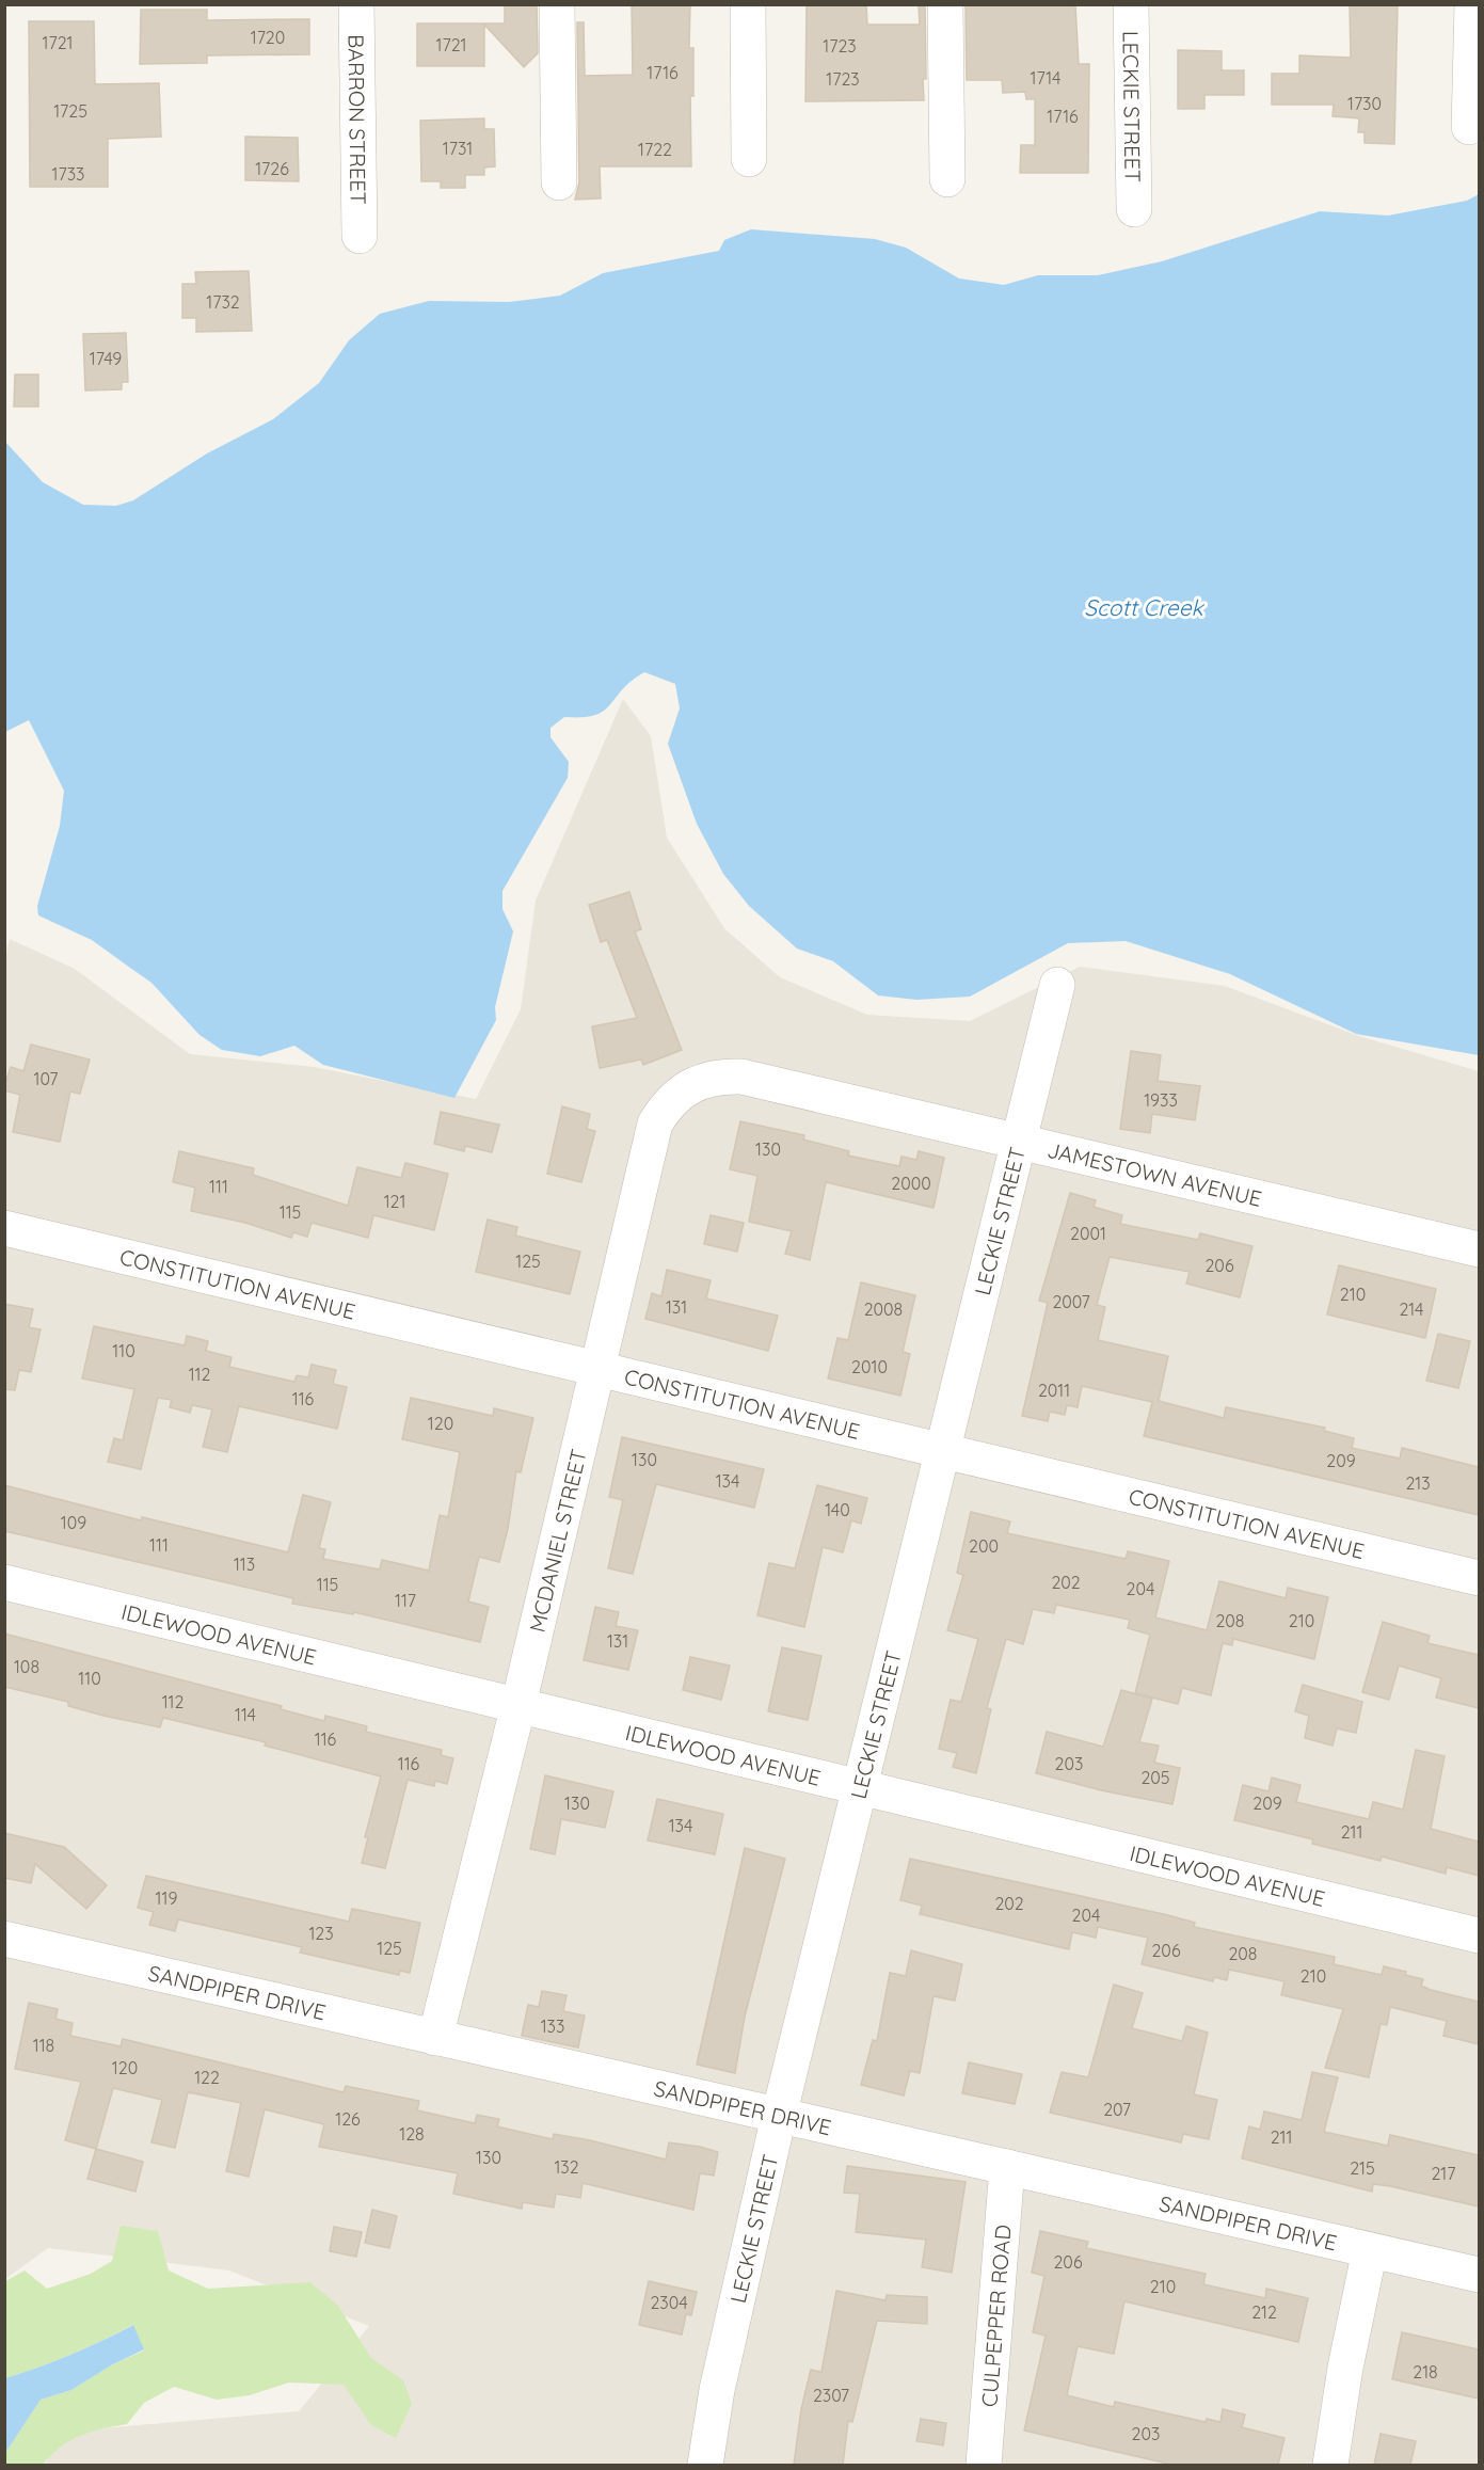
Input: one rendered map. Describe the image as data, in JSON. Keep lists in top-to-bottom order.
{
  "streets": {
    "street": [
      "LECKIE STREET",
      "BARRON STREET",
      "JAMESTOWN AVENUE",
      "CONSTITUTION AVENUE",
      "MCDANIEL STREET",
      "IDLEWOOD AVENUE",
      "SANDPIPER DRIVE",
      "CULPEPPER ROAD"
    ]
  },
  "crossings": [
    ["LECKIE STREET", "JAMESTOWN AVENUE"],
    ["LECKIE STREET", "CONSTITUTION AVENUE"],
    ["LECKIE STREET", "IDLEWOOD AVENUE"],
    ["LECKIE STREET", "SANDPIPER DRIVE"],
    ["JAMESTOWN AVENUE", "MCDANIEL STREET"],
    ["CONSTITUTION AVENUE", "MCDANIEL STREET"],
    ["MCDANIEL STREET", "IDLEWOOD AVENUE"],
    ["MCDANIEL STREET", "SANDPIPER DRIVE"],
    ["SANDPIPER DRIVE", "CULPEPPER ROAD"]
  ],
  "water": ["Scott Creek"],
  "house_numbers": [
    "1720",
    "1721",
    "1721",
    "1723",
    "1716",
    "1714",
    "1723",
    "1730",
    "1725",
    "1716",
    "1731",
    "1722",
    "1726",
    "1733",
    "1732",
    "1749",
    "107",
    "1933",
    "130",
    "2000",
    "111",
    "121",
    "115",
    "2001",
    "125",
    "206",
    "210",
    "2007",
    "131",
    "2008",
    "214",
    "110",
    "2010",
    "112",
    "2011",
    "116",
    "120",
    "130",
    "209",
    "134",
    "213",
    "140",
    "109",
    "111",
    "200",
    "113",
    "202",
    "115",
    "204",
    "117",
    "208",
    "210",
    "131",
    "108",
    "110",
    "112",
    "114",
    "116",
    "116",
    "203",
    "205",
    "130",
    "209",
    "134",
    "211",
    "119",
    "202",
    "204",
    "123",
    "125",
    "206",
    "208",
    "210",
    "133",
    "118",
    "120",
    "122",
    "207",
    "126",
    "128",
    "211",
    "130",
    "132",
    "215",
    "217",
    "206",
    "210",
    "2304",
    "212",
    "218",
    "2307",
    "203"
  ]
}
